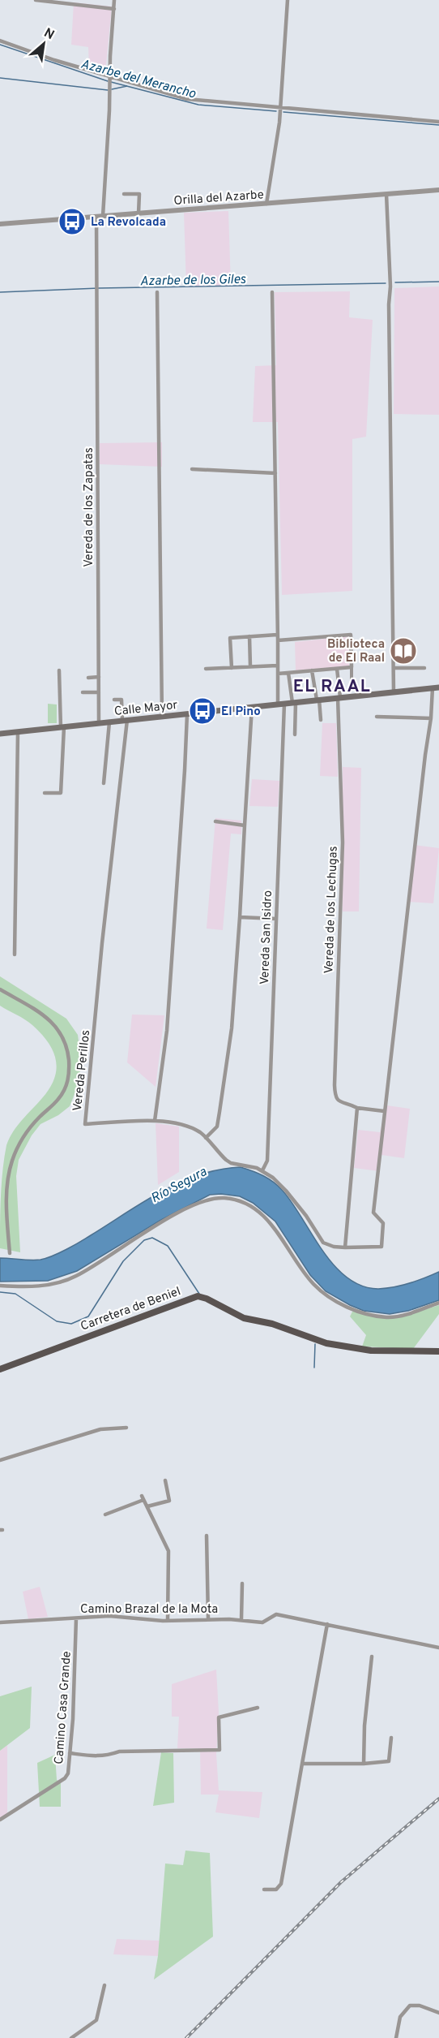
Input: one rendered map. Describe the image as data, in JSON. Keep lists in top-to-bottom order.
{
  "streets": {
    "main road": ["Calle Mayor", "Carretera de Beniel"],
    "street": [
      "Orilla del Azarbe",
      "Vereda de los Zapatas",
      "Vereda de los Lechugas",
      "Vereda San Isidro",
      "Vereda Perillos",
      "Camino Brazal de la Mota",
      "Camino Casa Grande"
    ]
  },
  "crossings": [
    ["Orilla del Azarbe", "Vereda de los Zapatas"],
    ["Vereda de los Zapatas", "Calle Mayor"],
    ["Calle Mayor", "Vereda de los Lechugas"],
    ["Calle Mayor", "Vereda San Isidro"],
    ["Calle Mayor", "Vereda Perillos"],
    ["Vereda San Isidro", "Vereda Perillos"],
    ["Camino Brazal de la Mota", "Camino Casa Grande"]
  ],
  "districts": ["EL RAAL"],
  "water": ["Azarbe del Merancho", "Azarbe de los Giles", "Río Segura"],
  "places": {
    "bus stop": ["La Revolcada", "El Pino"],
    "library": ["Biblioteca de El Raal"]
  },
  "north": "top right"
}
